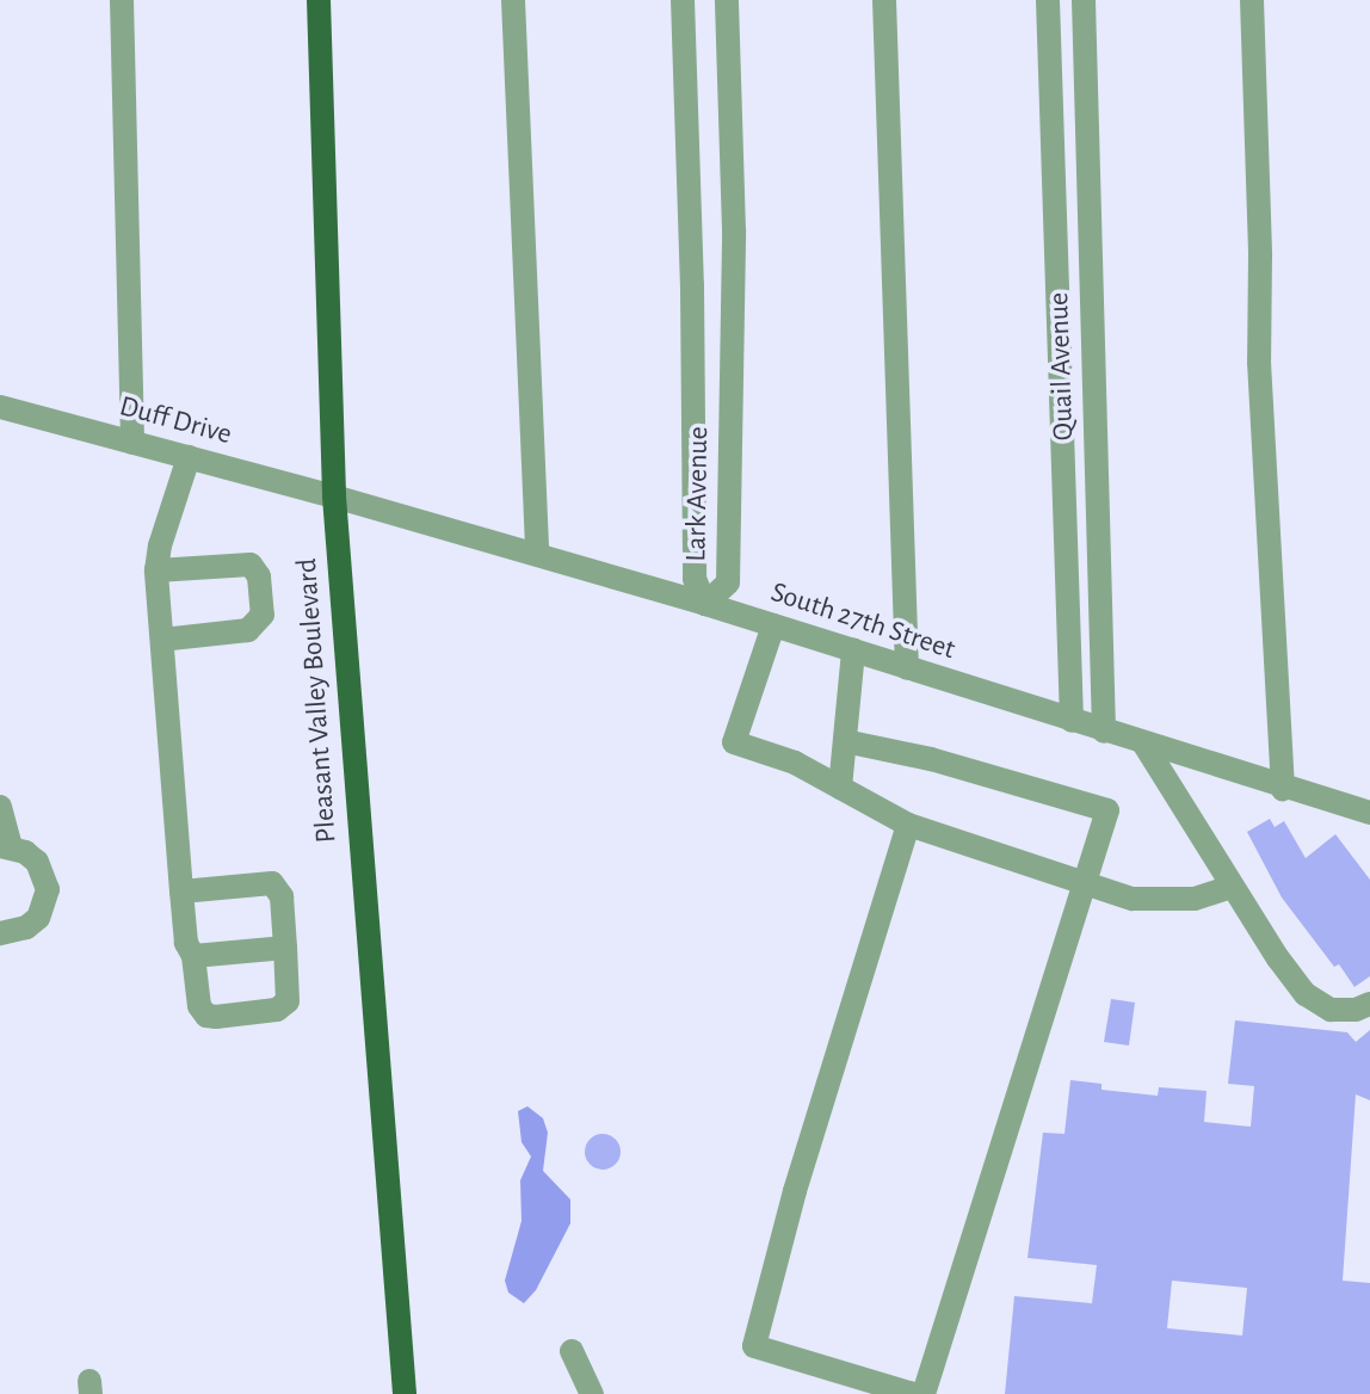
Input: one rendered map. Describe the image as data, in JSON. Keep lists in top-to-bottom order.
{
  "streets": {
    "main road": ["Pleasant Valley Boulevard"],
    "street": [
      "Quail Avenue",
      "Duff Drive",
      "Lark Avenue",
      "South 27th Street"
    ]
  },
  "crossings": [
    ["Quail Avenue", "South 27th Street"],
    ["Duff Drive", "South 27th Street"],
    ["Duff Drive", "Pleasant Valley Boulevard"],
    ["Lark Avenue", "South 27th Street"],
    ["South 27th Street", "Pleasant Valley Boulevard"]
  ]
}
